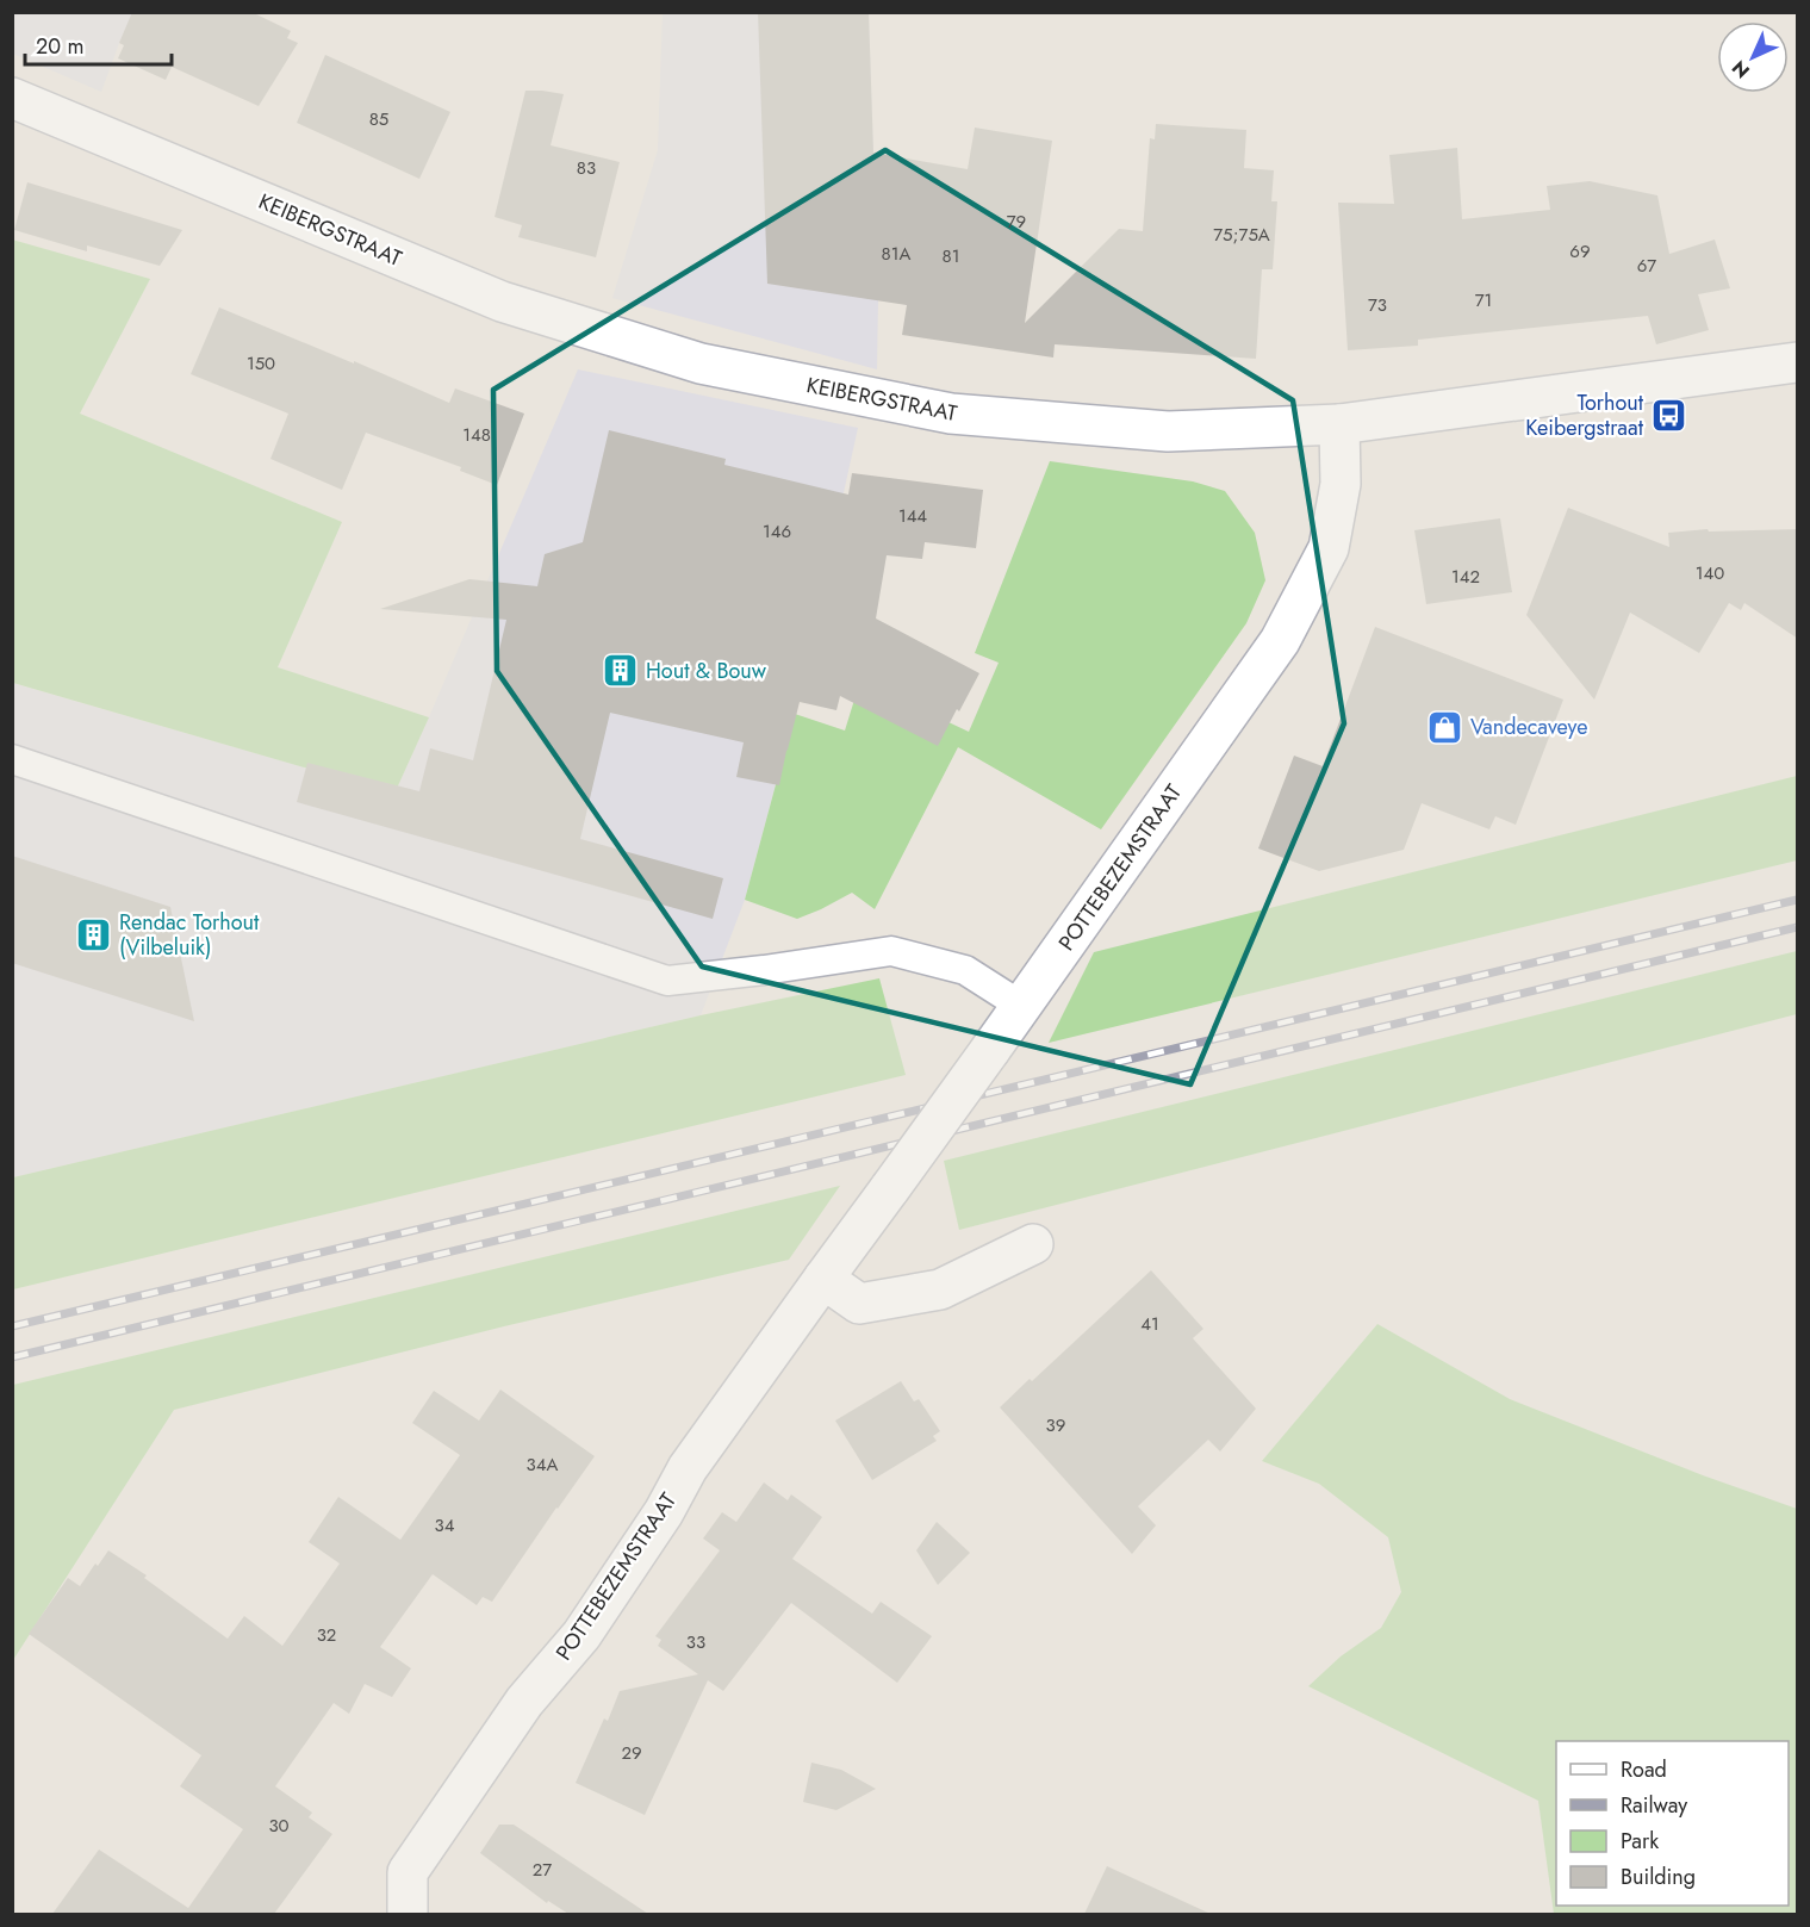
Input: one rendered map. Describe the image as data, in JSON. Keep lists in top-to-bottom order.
{
  "streets": {
    "street": ["KEIBERGSTRAAT", "POTTEBEZEMSTRAAT"]
  },
  "crossings": [
    ["KEIBERGSTRAAT", "POTTEBEZEMSTRAAT"]
  ],
  "places": {
    "bus stop": ["Torhout Keibergstraat"],
    "building": ["Hout & Bouw", "Rendac Torhout (Vilbeluik)"],
    "shop": ["Vandecaveye"]
  },
  "house_numbers": [
    "85",
    "83",
    "79",
    "75;75A",
    "69",
    "81A",
    "81",
    "67",
    "71",
    "73",
    "150",
    "148",
    "144",
    "146",
    "140",
    "142",
    "41",
    "39",
    "34A",
    "34",
    "32",
    "33",
    "29",
    "30",
    "27"
  ],
  "legend": [
    "Road",
    "Railway",
    "Park",
    "Building"
  ],
  "scale_bar": "20 m",
  "north": "bottom left"
}
